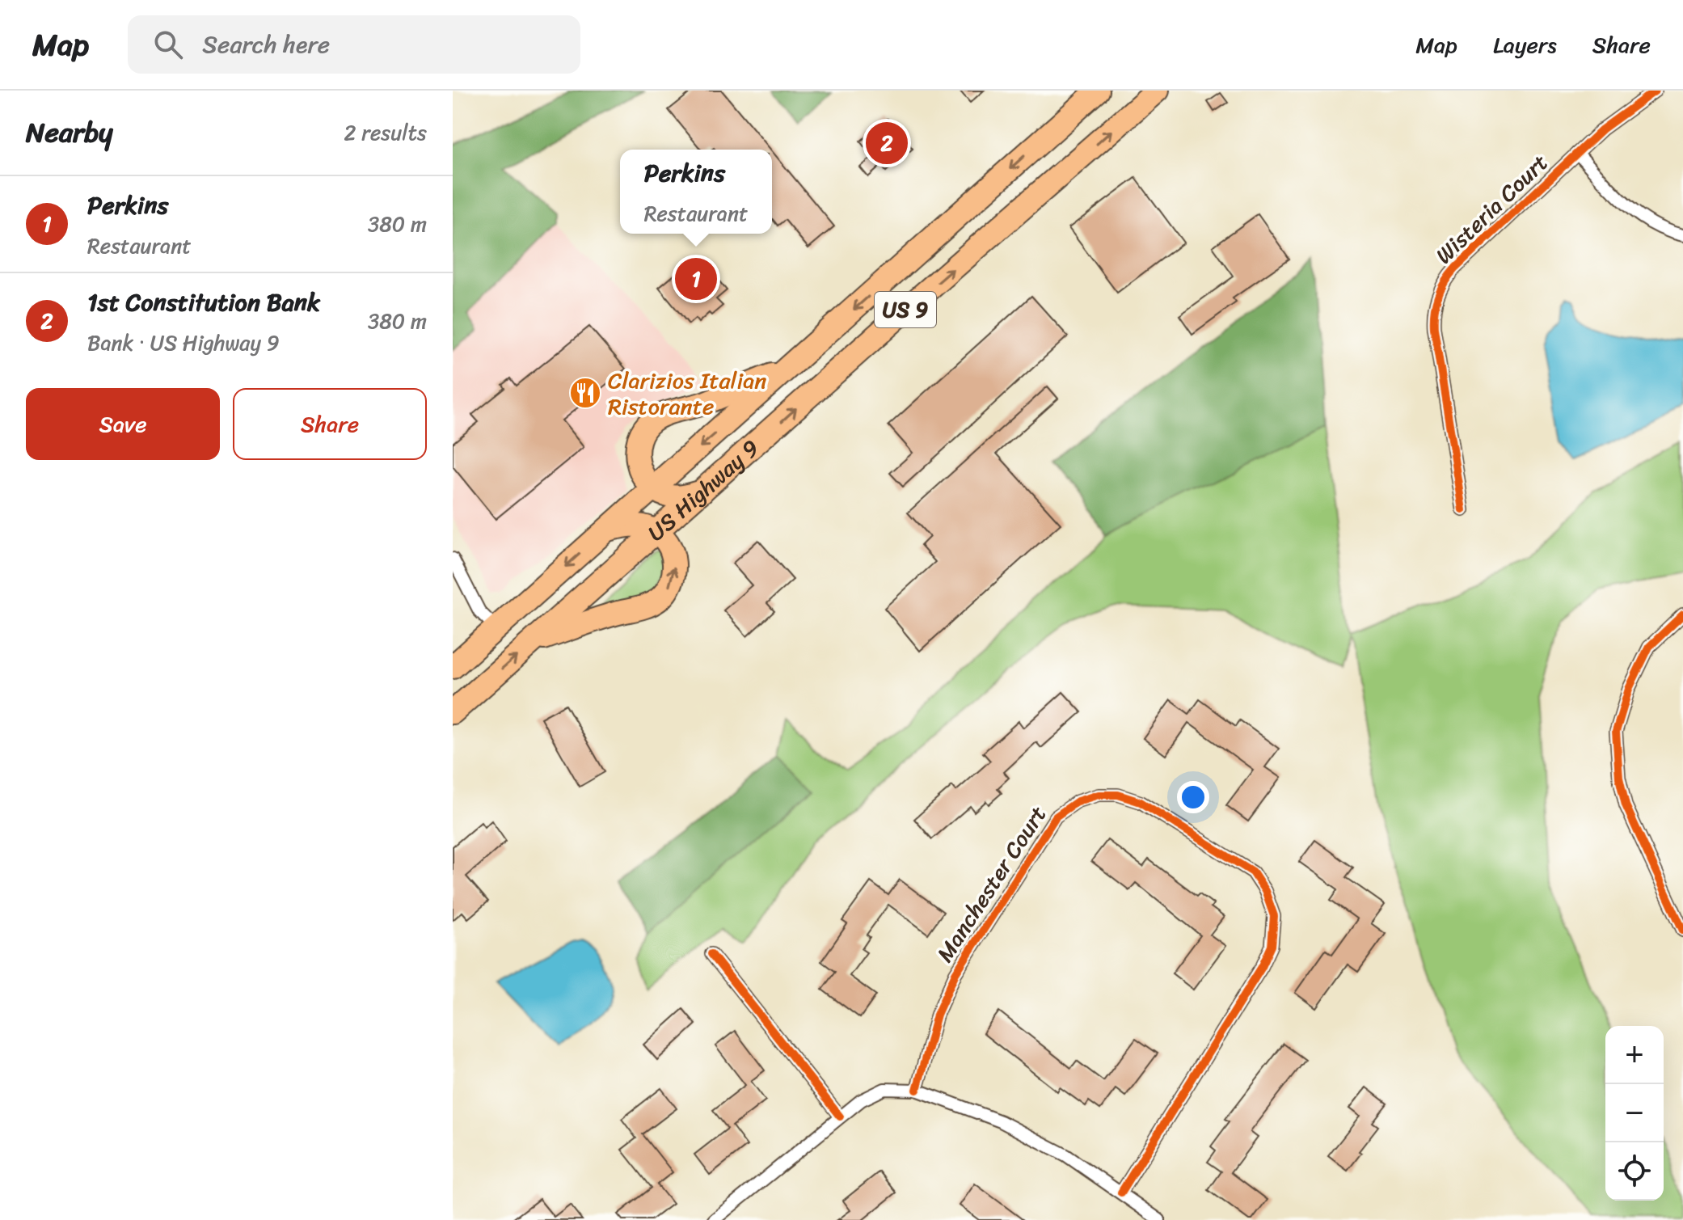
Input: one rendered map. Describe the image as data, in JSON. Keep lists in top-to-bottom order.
{
  "streets": {
    "highway": ["US 9", "US Highway 9"],
    "street": ["Wisteria Court", "Manchester Court"]
  },
  "places": {
    "restaurant": ["Clarizios Italian Ristorante"]
  },
  "page": {
    "header": "Map",
    "search": "Search here",
    "nav": ["Map", "Layers", "Share"],
    "heading": ["Nearby", "2 results"],
    "pins": ["2", "1"],
    "popup": ["Perkins", "Restaurant"],
    "list": [
      {
        "mark": "1",
        "name": "Perkins",
        "note": "Restaurant",
        "value": "380 m"
      },
      {
        "mark": "2",
        "name": "1st Constitution Bank",
        "note": "Bank · US Highway 9",
        "value": "380 m"
      }
    ],
    "buttons": ["Save", "Share"],
    "map_buttons": ["+", "−"]
  }
}
